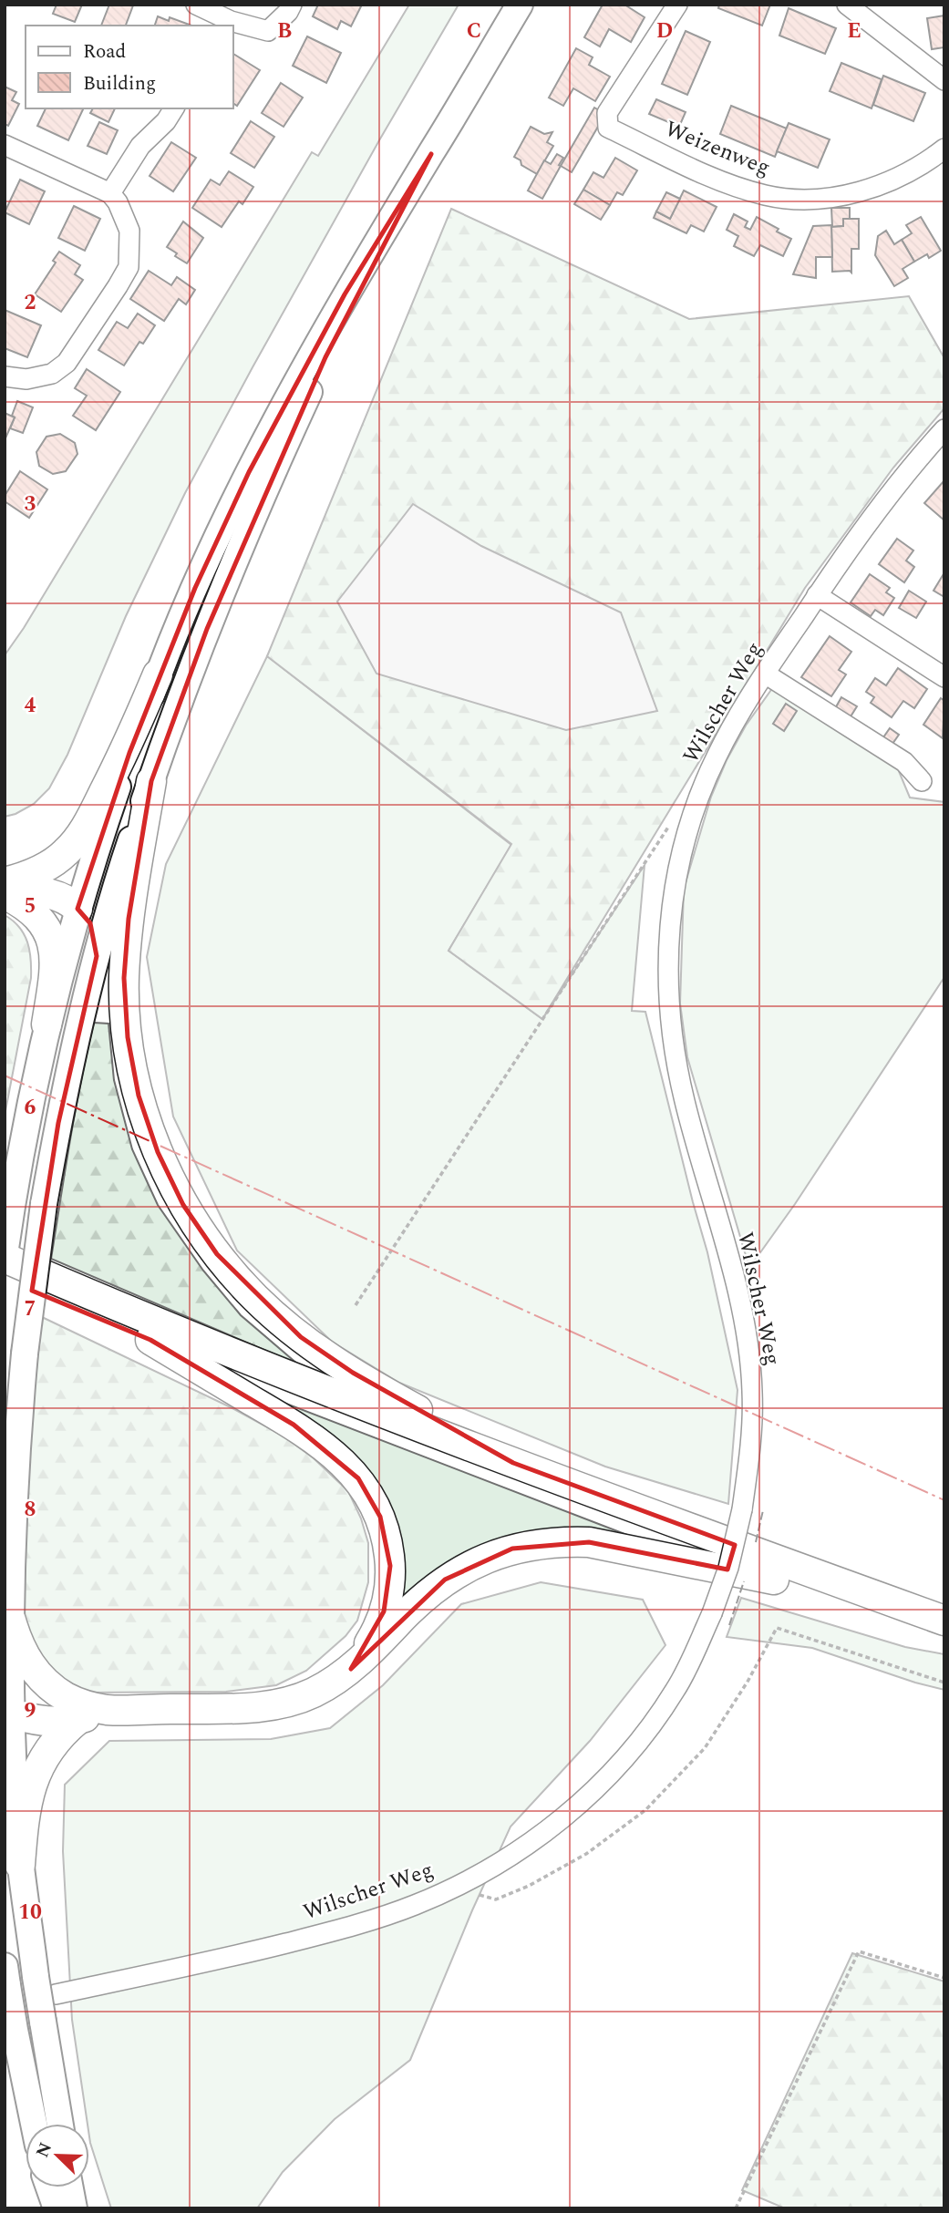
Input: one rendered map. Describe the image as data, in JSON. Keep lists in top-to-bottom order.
{
  "streets": {
    "street": ["Weizenweg", "Wilscher Weg"]
  },
  "legend": ["Road", "Building"],
  "north": "top left",
  "grid": {
    "columns": [
      "B",
      "C",
      "D",
      "E"
    ],
    "rows": [
      "2",
      "3",
      "4",
      "5",
      "6",
      "7",
      "8",
      "9",
      "10"
    ]
  }
}
